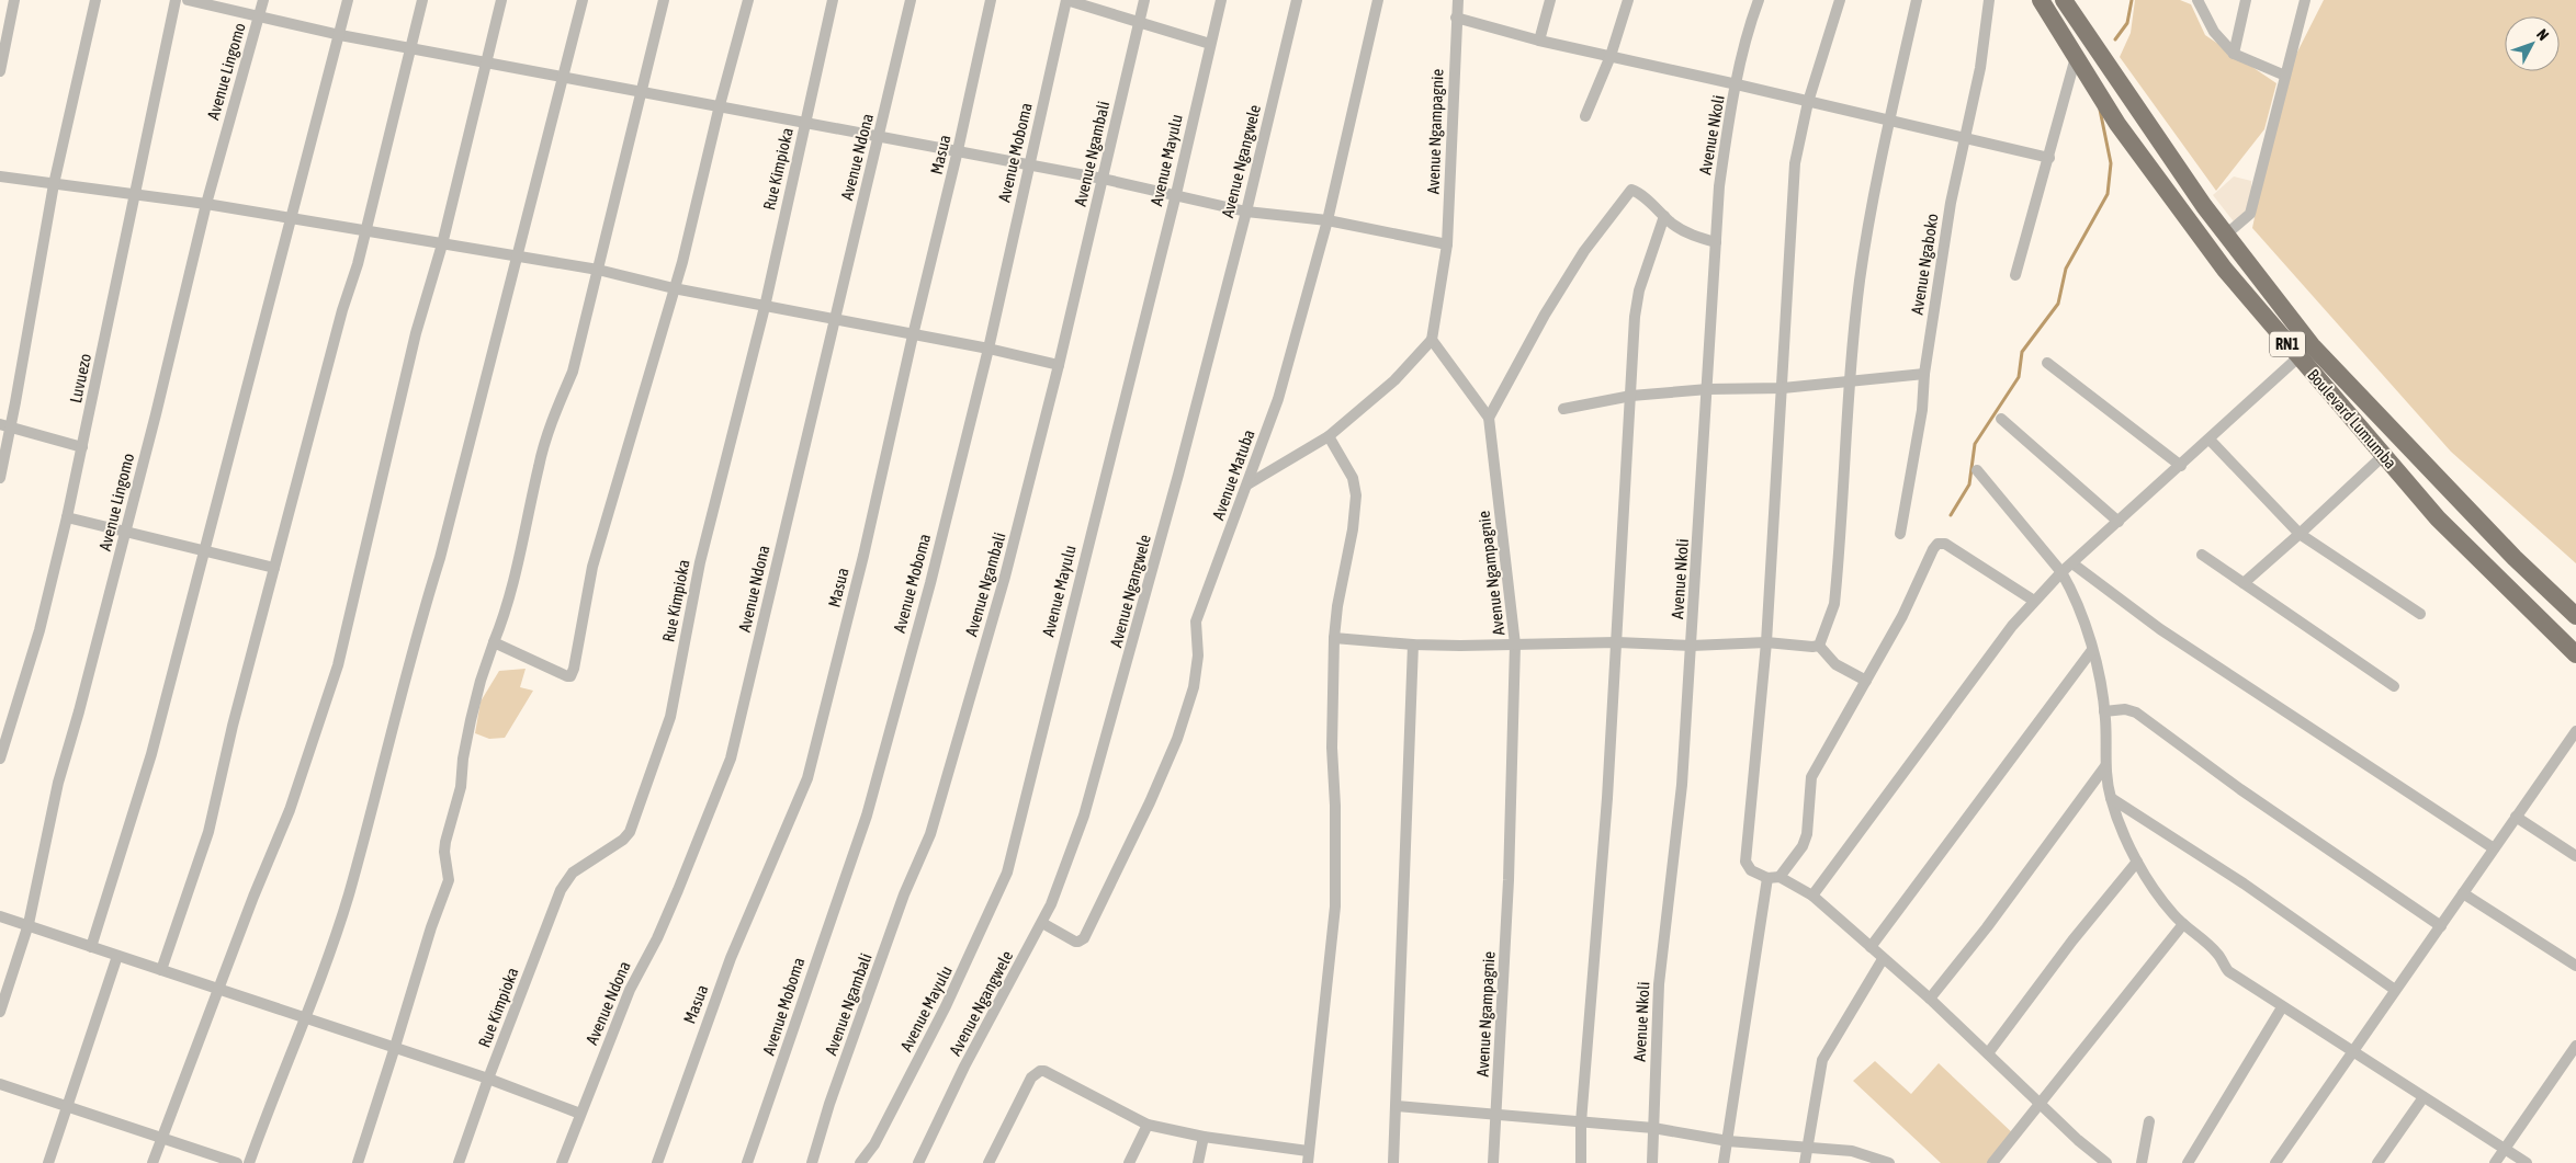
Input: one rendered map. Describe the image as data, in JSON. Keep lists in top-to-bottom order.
{
  "streets": {
    "highway": ["RN1", "Boulevard Lumumba"],
    "street": [
      "Avenue Lingomo",
      "Avenue Ngampagnie",
      "Avenue Nkoli",
      "Avenue Moboma",
      "Avenue Ngambali",
      "Masua",
      "Avenue Ndona",
      "Avenue Mayulu",
      "Avenue Ngangwele",
      "Rue Kimpioka",
      "Avenue Ngaboko",
      "Luvuezo",
      "Avenue Matuba"
    ]
  },
  "crossings": [
    ["Avenue Ngangwele", "Avenue Matuba"]
  ],
  "north": "top right"
}
